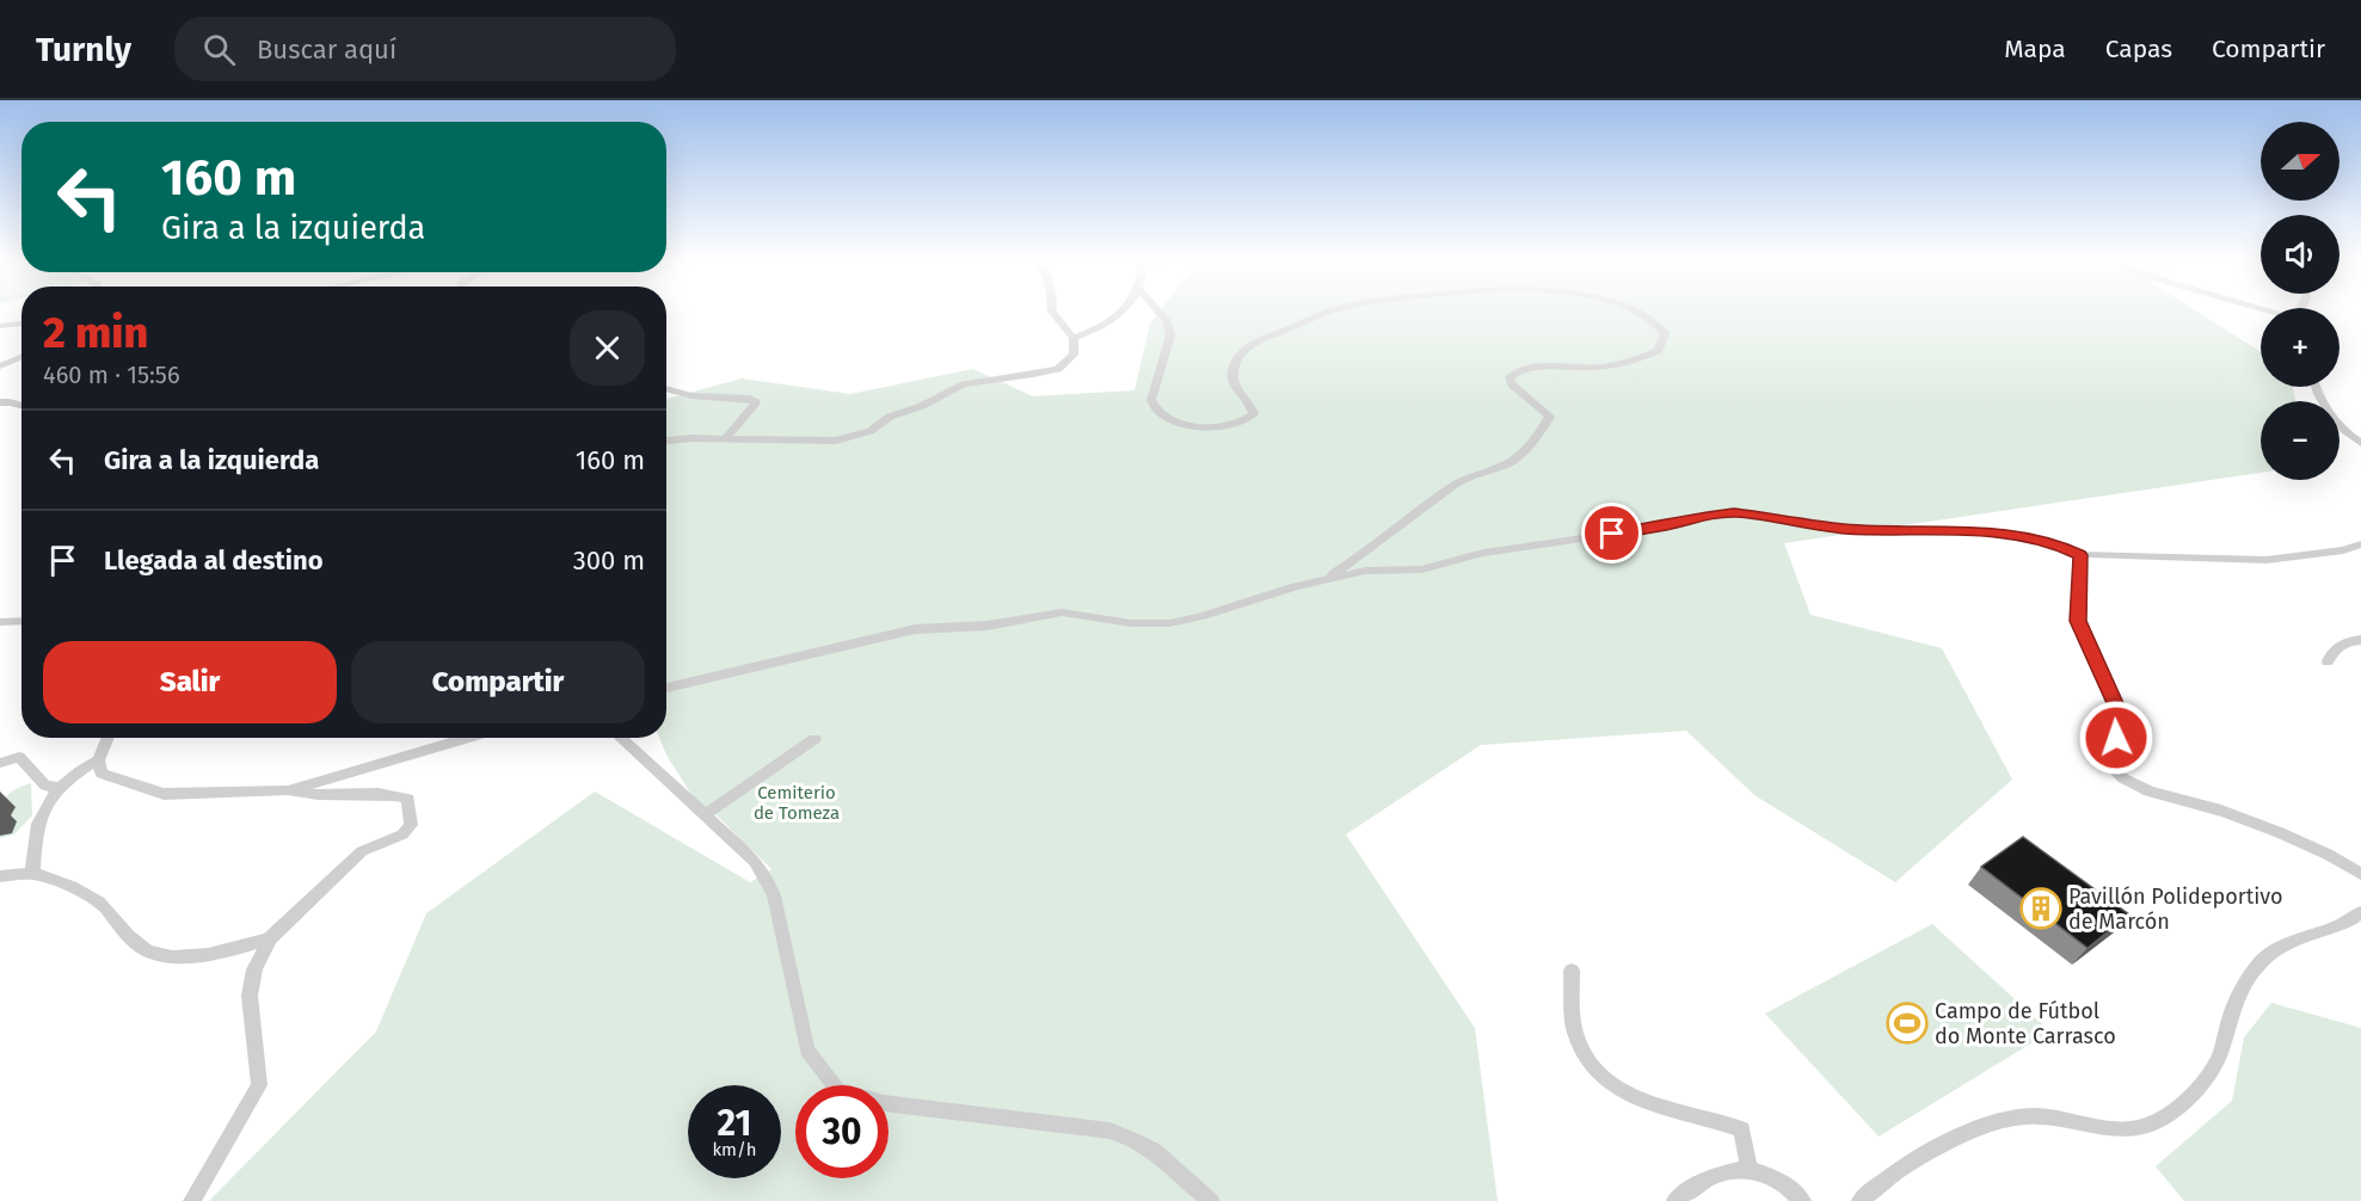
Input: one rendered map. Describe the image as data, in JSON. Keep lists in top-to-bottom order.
{
  "parks": ["Cemiterio de Tomeza"],
  "places": {
    "building": ["Pavillón Polideportivo de Marcón"],
    "sports": ["Campo de Fútbol do Monte Carrasco"]
  },
  "north": "right",
  "page": {
    "header": "Turnly",
    "search": "Buscar aquí",
    "nav": ["Mapa", "Capas", "Compartir"],
    "map_buttons": ["+", "−"],
    "turn": ["160 m", "Gira a la izquierda"],
    "heading": ["2 min", "460 m · 15:56"],
    "list": [
      {
        "name": "Gira a la izquierda",
        "value": "160 m"
      },
      {
        "name": "Llegada al destino",
        "value": "300 m"
      }
    ],
    "buttons": ["Salir", "Compartir"],
    "speed": "21 km/h",
    "limit": "30"
  }
}
